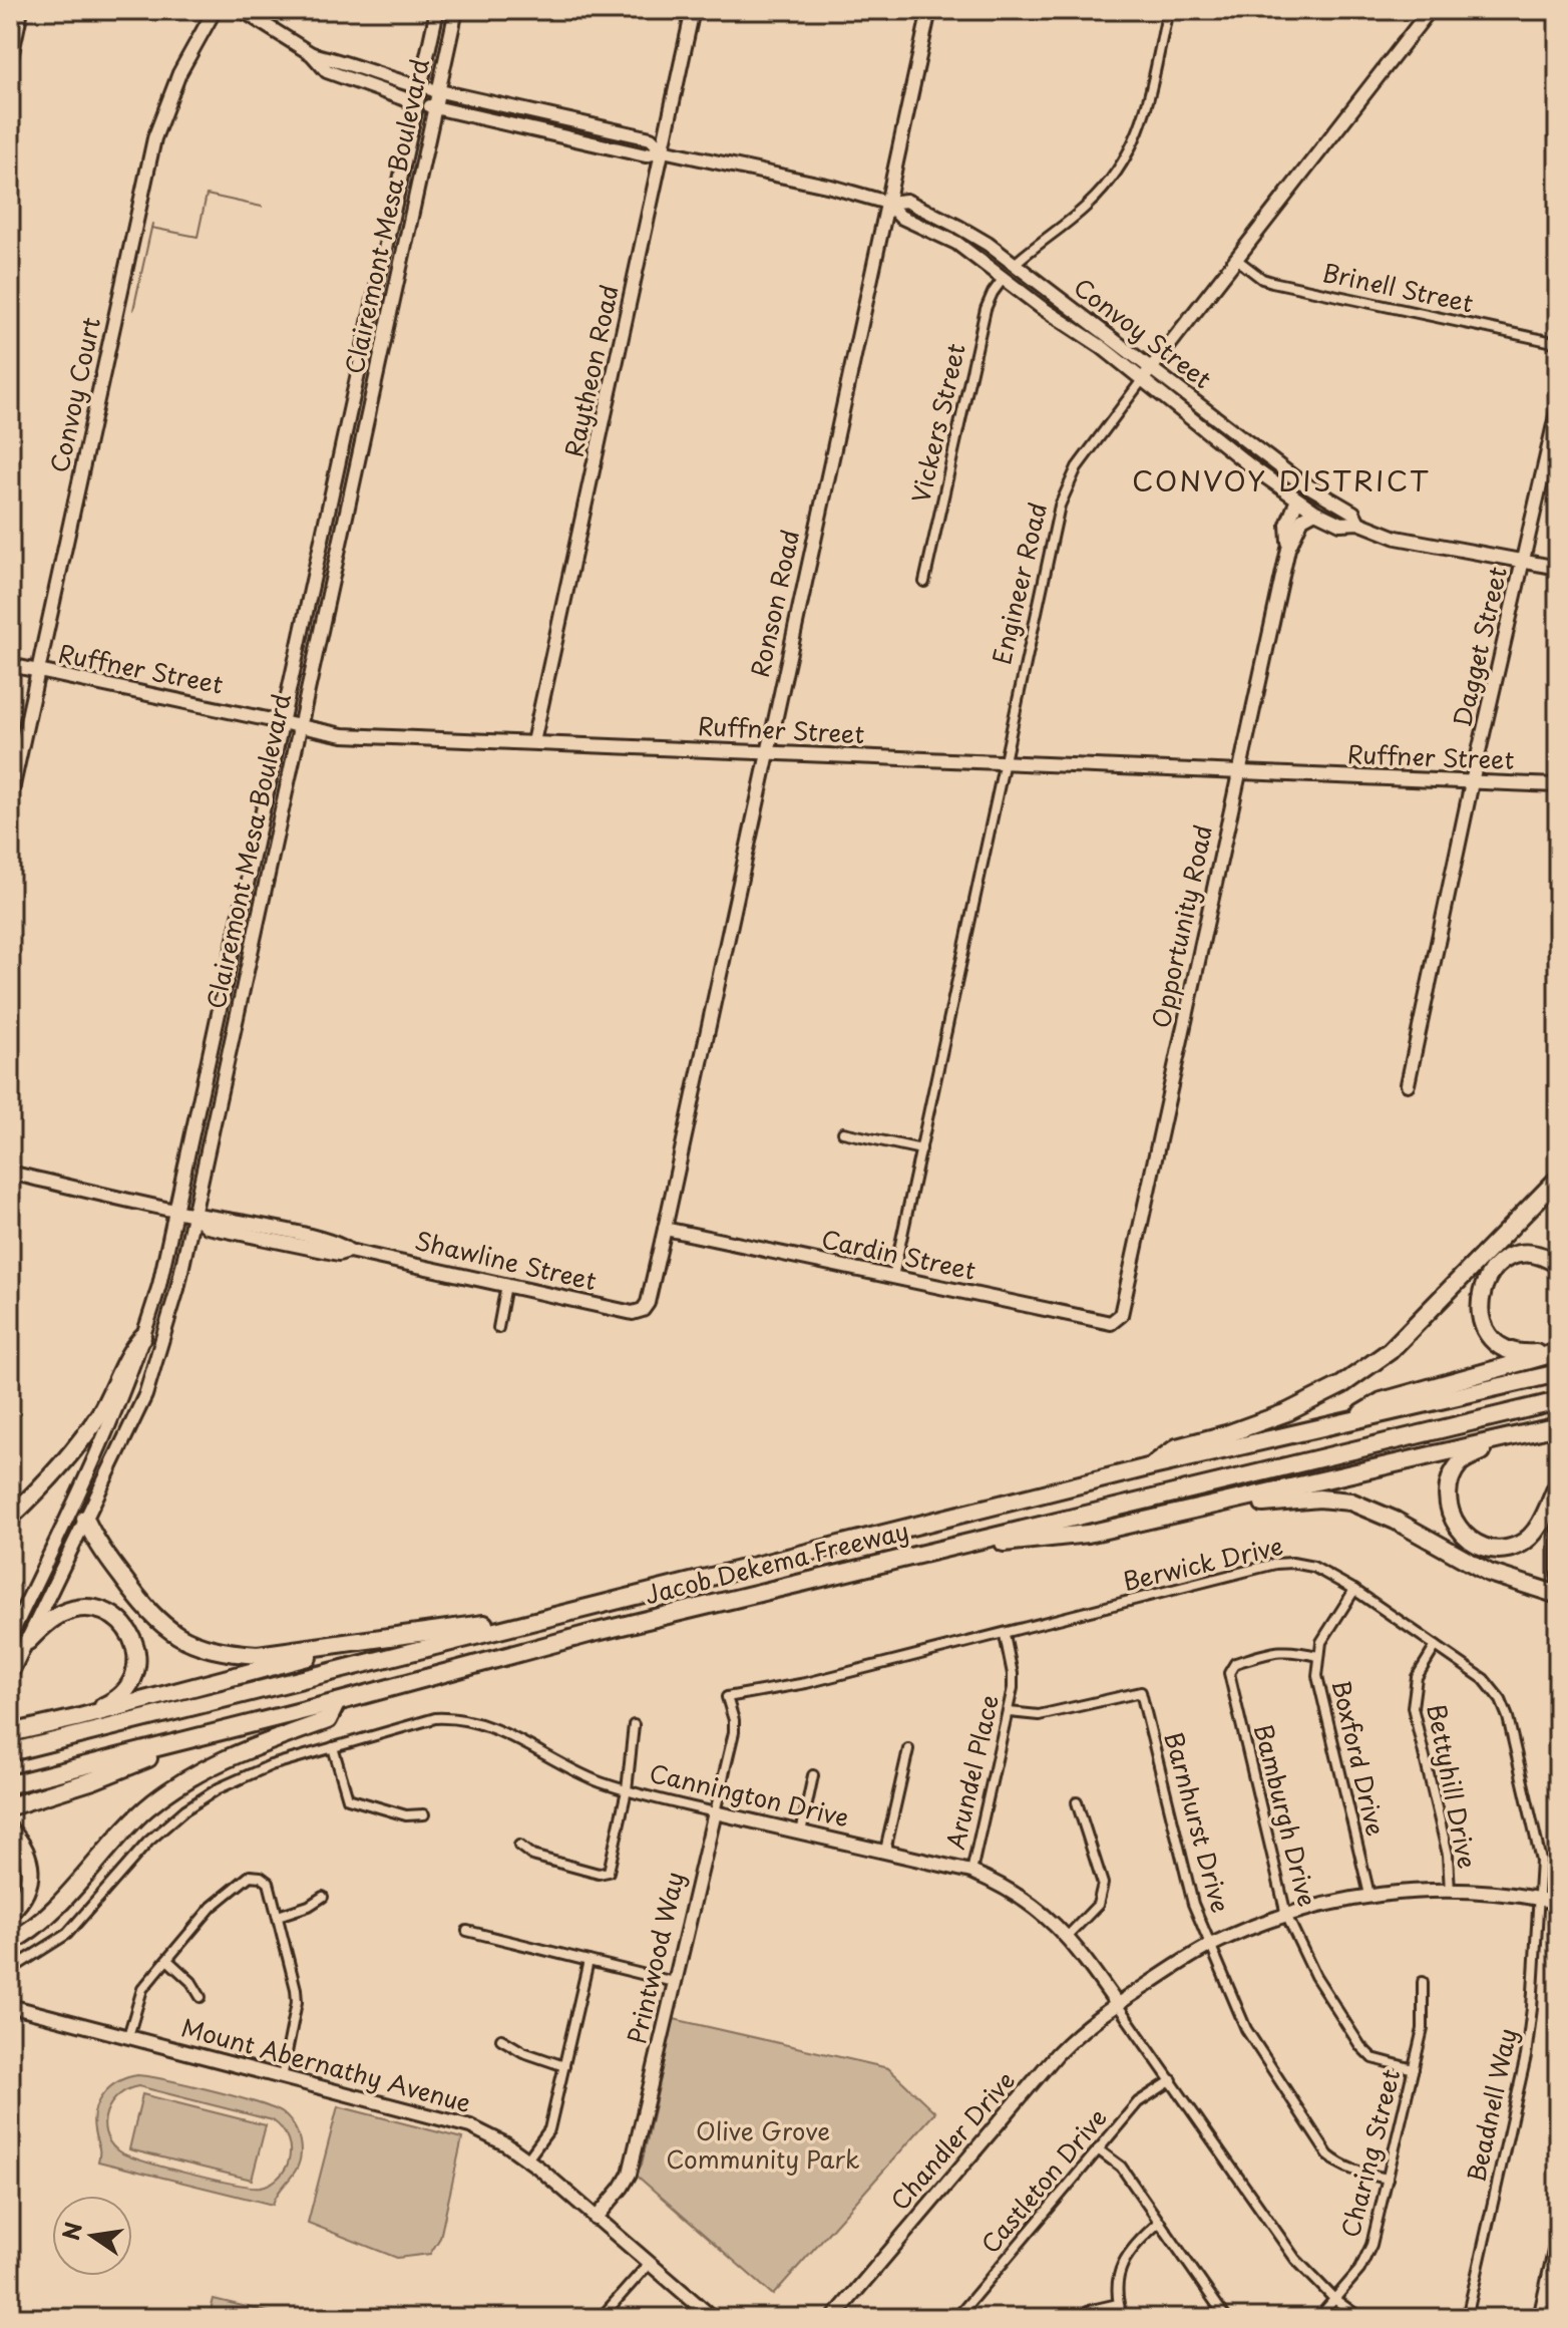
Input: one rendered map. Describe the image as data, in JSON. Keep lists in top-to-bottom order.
{
  "streets": {
    "highway": ["Jacob Dekema Freeway"],
    "street": [
      "Clairemont Mesa Boulevard",
      "Brinell Street",
      "Convoy Street",
      "Raytheon Road",
      "Convoy Court",
      "Vickers Street",
      "Engineer Road",
      "Ronson Road",
      "Dagget Street",
      "Ruffner Street",
      "Opportunity Road",
      "Cardin Street",
      "Shawline Street",
      "Berwick Drive",
      "Boxford Drive",
      "Arundel Place",
      "Bettyhill Drive",
      "Cannington Drive",
      "Bamburgh Drive",
      "Barnhurst Drive",
      "Printwood Way",
      "Mount Abernathy Avenue",
      "Beadnell Way",
      "Chandler Drive",
      "Charing Street",
      "Castleton Drive"
    ]
  },
  "crossings": [
    ["Clairemont Mesa Boulevard", "Convoy Street"],
    ["Clairemont Mesa Boulevard", "Ruffner Street"],
    ["Clairemont Mesa Boulevard", "Shawline Street"],
    ["Brinell Street", "Engineer Road"],
    ["Convoy Street", "Raytheon Road"],
    ["Convoy Street", "Vickers Street"],
    ["Convoy Street", "Engineer Road"],
    ["Convoy Street", "Ronson Road"],
    ["Convoy Street", "Dagget Street"],
    ["Raytheon Road", "Ruffner Street"],
    ["Convoy Court", "Ruffner Street"],
    ["Engineer Road", "Ruffner Street"],
    ["Engineer Road", "Cardin Street"],
    ["Ronson Road", "Ruffner Street"],
    ["Ronson Road", "Cardin Street"],
    ["Ronson Road", "Shawline Street"],
    ["Dagget Street", "Ruffner Street"],
    ["Ruffner Street", "Opportunity Road"],
    ["Opportunity Road", "Cardin Street"],
    ["Berwick Drive", "Boxford Drive"],
    ["Berwick Drive", "Arundel Place"],
    ["Berwick Drive", "Bettyhill Drive"],
    ["Berwick Drive", "Printwood Way"],
    ["Berwick Drive", "Beadnell Way"],
    ["Berwick Drive", "Chandler Drive"],
    ["Boxford Drive", "Bamburgh Drive"],
    ["Boxford Drive", "Chandler Drive"],
    ["Arundel Place", "Cannington Drive"],
    ["Arundel Place", "Barnhurst Drive"],
    ["Bettyhill Drive", "Chandler Drive"],
    ["Cannington Drive", "Printwood Way"],
    ["Cannington Drive", "Chandler Drive"],
    ["Cannington Drive", "Charing Street"],
    ["Cannington Drive", "Castleton Drive"],
    ["Bamburgh Drive", "Chandler Drive"],
    ["Bamburgh Drive", "Charing Street"],
    ["Barnhurst Drive", "Chandler Drive"],
    ["Barnhurst Drive", "Charing Street"],
    ["Printwood Way", "Mount Abernathy Avenue"],
    ["Beadnell Way", "Chandler Drive"]
  ],
  "districts": ["CONVOY DISTRICT"],
  "parks": ["Olive Grove Community Park"],
  "north": "left"
}
